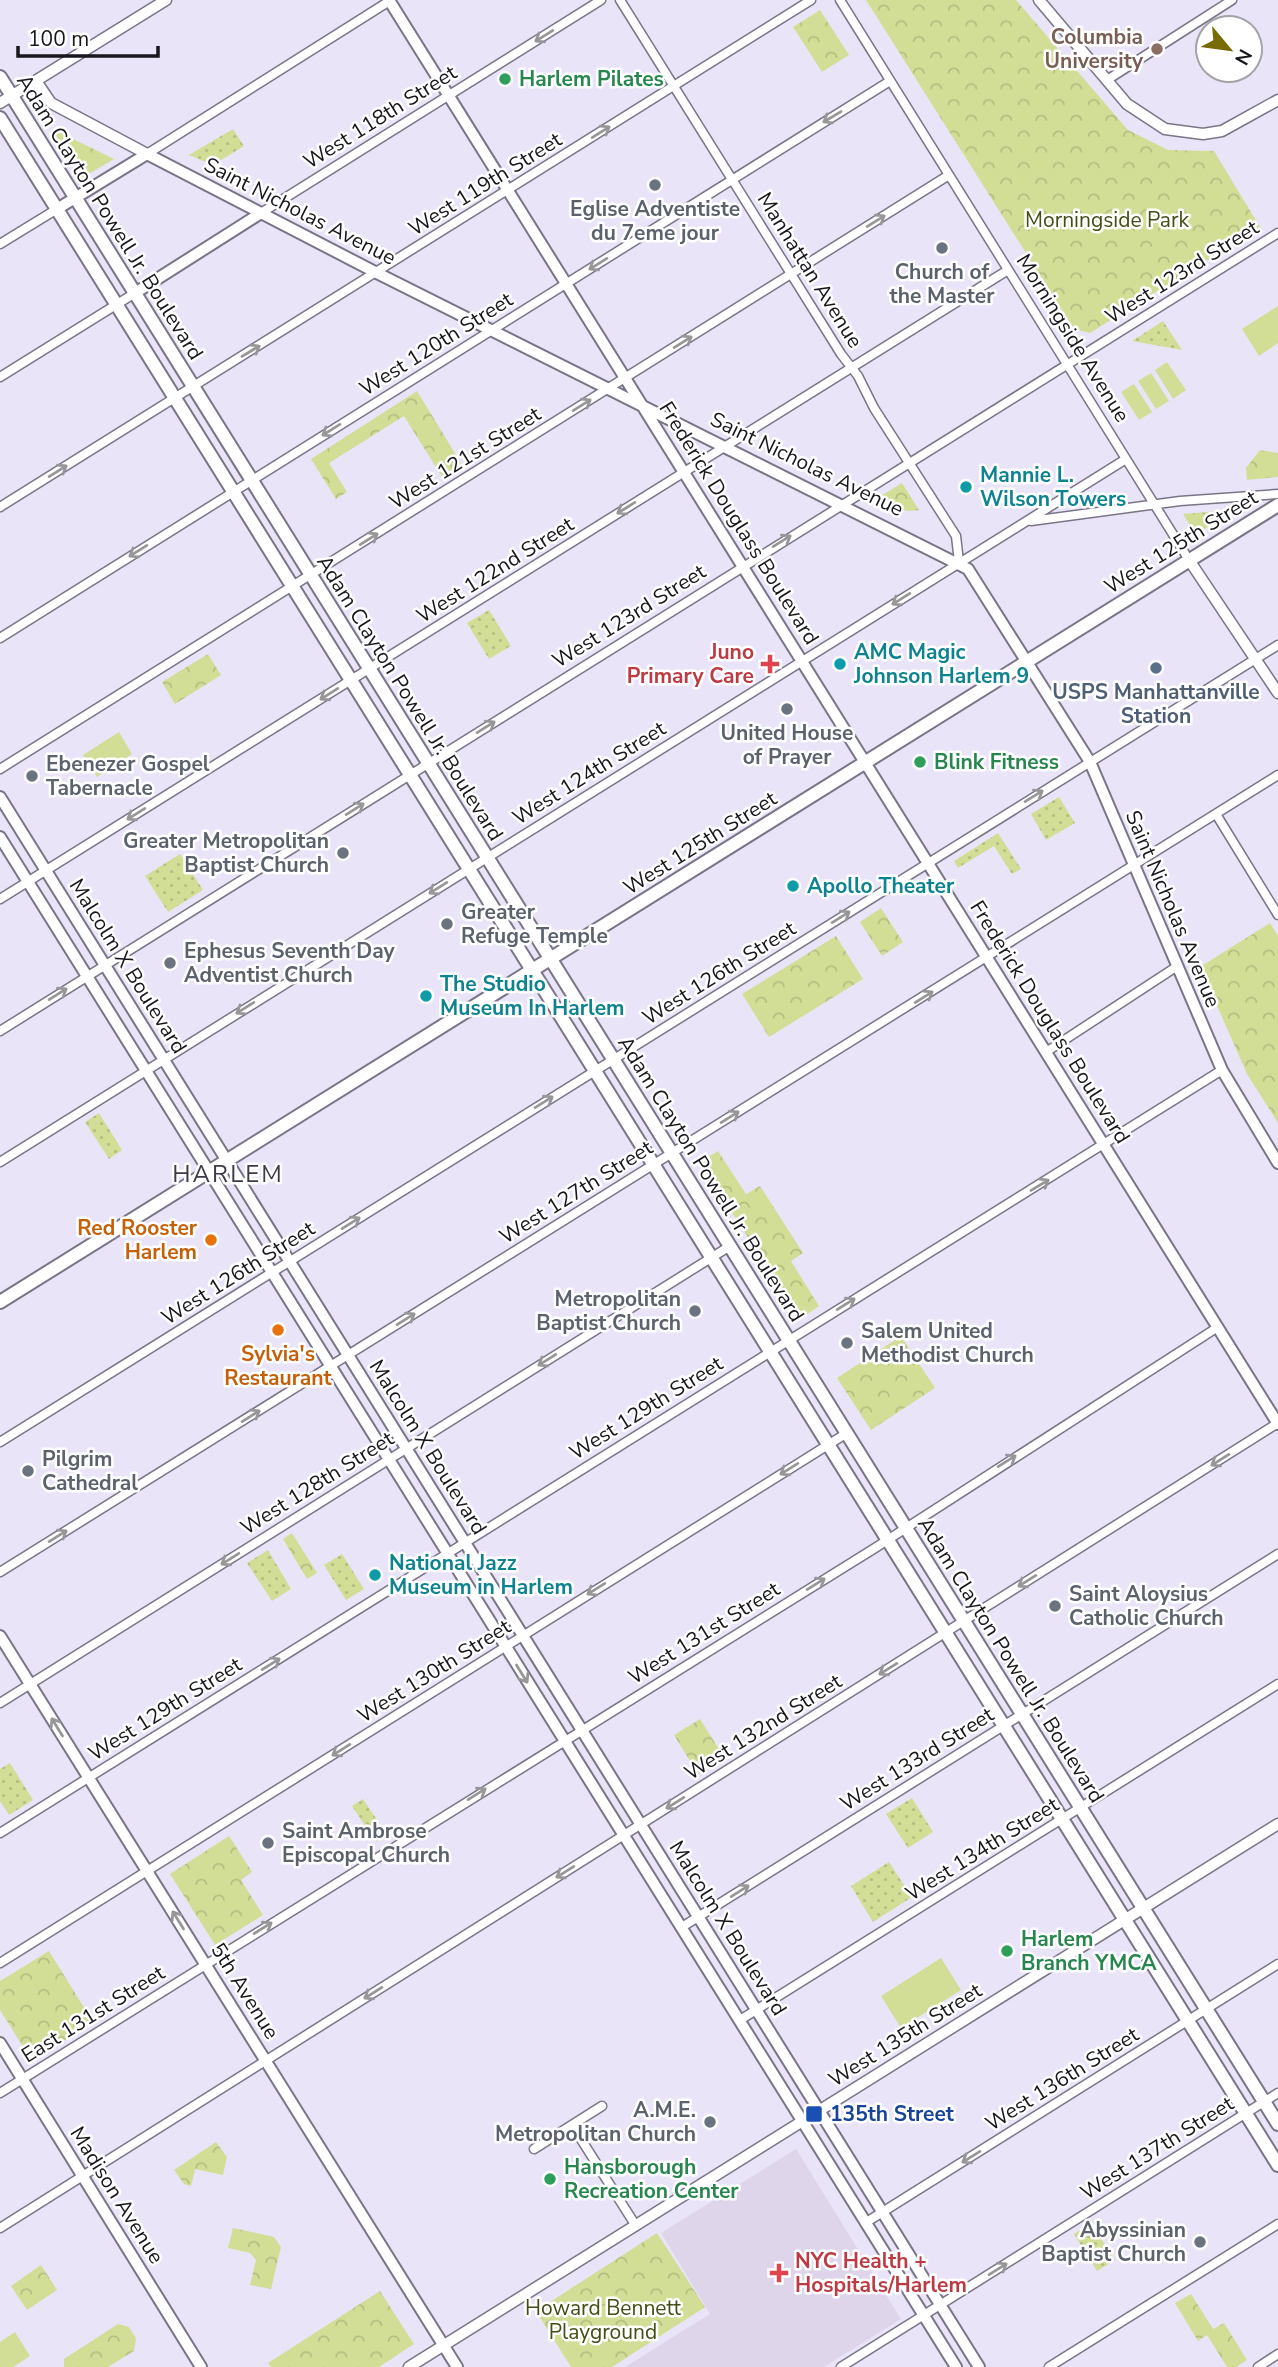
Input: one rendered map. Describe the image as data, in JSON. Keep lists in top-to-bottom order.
{
  "streets": {
    "main road": [
      "West 118th Street",
      "Saint Nicholas Avenue",
      "Adam Clayton Powell Jr. Boulevard",
      "Frederick Douglass Boulevard",
      "West 125th Street",
      "Malcolm X Boulevard",
      "5th Avenue",
      "Madison Avenue"
    ],
    "street": [
      "West 119th Street",
      "Manhattan Avenue",
      "West 123rd Street",
      "Morningside Avenue",
      "West 120th Street",
      "West 121st Street",
      "West 122nd Street",
      "West 124th Street",
      "West 126th Street",
      "West 127th Street",
      "West 129th Street",
      "West 128th Street",
      "West 131st Street",
      "West 130th Street",
      "West 132nd Street",
      "West 133rd Street",
      "West 134th Street",
      "East 131st Street",
      "West 135th Street",
      "West 136th Street",
      "West 137th Street"
    ]
  },
  "crossings": [
    ["West 118th Street", "Saint Nicholas Avenue"],
    ["West 118th Street", "Adam Clayton Powell Jr. Boulevard"],
    ["West 118th Street", "Frederick Douglass Boulevard"],
    ["West 119th Street", "Saint Nicholas Avenue"],
    ["West 119th Street", "Adam Clayton Powell Jr. Boulevard"],
    ["West 119th Street", "Manhattan Avenue"],
    ["West 119th Street", "Frederick Douglass Boulevard"],
    ["Saint Nicholas Avenue", "Manhattan Avenue"],
    ["Saint Nicholas Avenue", "West 123rd Street"],
    ["Saint Nicholas Avenue", "West 120th Street"],
    ["Saint Nicholas Avenue", "West 121st Street"],
    ["Saint Nicholas Avenue", "Frederick Douglass Boulevard"],
    ["Saint Nicholas Avenue", "West 125th Street"],
    ["Saint Nicholas Avenue", "West 122nd Street"],
    ["Saint Nicholas Avenue", "West 124th Street"],
    ["Saint Nicholas Avenue", "West 126th Street"],
    ["Saint Nicholas Avenue", "West 127th Street"],
    ["Saint Nicholas Avenue", "West 129th Street"],
    ["Adam Clayton Powell Jr. Boulevard", "West 123rd Street"],
    ["Adam Clayton Powell Jr. Boulevard", "West 120th Street"],
    ["Adam Clayton Powell Jr. Boulevard", "West 121st Street"],
    ["Adam Clayton Powell Jr. Boulevard", "West 125th Street"],
    ["Adam Clayton Powell Jr. Boulevard", "West 122nd Street"],
    ["Adam Clayton Powell Jr. Boulevard", "West 124th Street"],
    ["Adam Clayton Powell Jr. Boulevard", "West 126th Street"],
    ["Adam Clayton Powell Jr. Boulevard", "West 127th Street"],
    ["Adam Clayton Powell Jr. Boulevard", "West 129th Street"],
    ["Adam Clayton Powell Jr. Boulevard", "West 128th Street"],
    ["Adam Clayton Powell Jr. Boulevard", "West 131st Street"],
    ["Adam Clayton Powell Jr. Boulevard", "West 130th Street"],
    ["Adam Clayton Powell Jr. Boulevard", "West 132nd Street"],
    ["Adam Clayton Powell Jr. Boulevard", "West 133rd Street"],
    ["Adam Clayton Powell Jr. Boulevard", "West 134th Street"],
    ["Adam Clayton Powell Jr. Boulevard", "West 135th Street"],
    ["Adam Clayton Powell Jr. Boulevard", "West 136th Street"],
    ["Adam Clayton Powell Jr. Boulevard", "West 137th Street"],
    ["Manhattan Avenue", "West 123rd Street"],
    ["Manhattan Avenue", "West 120th Street"],
    ["Manhattan Avenue", "West 121st Street"],
    ["Manhattan Avenue", "West 122nd Street"],
    ["Manhattan Avenue", "West 124th Street"],
    ["West 123rd Street", "Morningside Avenue"],
    ["West 123rd Street", "Frederick Douglass Boulevard"],
    ["West 123rd Street", "Malcolm X Boulevard"],
    ["Morningside Avenue", "West 120th Street"],
    ["Morningside Avenue", "West 121st Street"],
    ["Morningside Avenue", "West 125th Street"],
    ["Morningside Avenue", "West 122nd Street"],
    ["Morningside Avenue", "West 124th Street"],
    ["Morningside Avenue", "West 126th Street"],
    ["West 120th Street", "Frederick Douglass Boulevard"],
    ["West 121st Street", "Frederick Douglass Boulevard"],
    ["Frederick Douglass Boulevard", "West 125th Street"],
    ["Frederick Douglass Boulevard", "West 122nd Street"],
    ["Frederick Douglass Boulevard", "West 124th Street"],
    ["Frederick Douglass Boulevard", "West 126th Street"],
    ["Frederick Douglass Boulevard", "West 127th Street"],
    ["Frederick Douglass Boulevard", "West 129th Street"],
    ["Frederick Douglass Boulevard", "West 131st Street"],
    ["Frederick Douglass Boulevard", "West 132nd Street"],
    ["West 125th Street", "West 124th Street"],
    ["West 125th Street", "Malcolm X Boulevard"],
    ["West 122nd Street", "Malcolm X Boulevard"],
    ["West 124th Street", "Malcolm X Boulevard"],
    ["Malcolm X Boulevard", "West 126th Street"],
    ["Malcolm X Boulevard", "West 127th Street"],
    ["Malcolm X Boulevard", "West 129th Street"],
    ["Malcolm X Boulevard", "West 128th Street"],
    ["Malcolm X Boulevard", "West 131st Street"],
    ["Malcolm X Boulevard", "West 130th Street"],
    ["Malcolm X Boulevard", "West 132nd Street"],
    ["Malcolm X Boulevard", "West 133rd Street"],
    ["Malcolm X Boulevard", "West 134th Street"],
    ["Malcolm X Boulevard", "West 135th Street"],
    ["Malcolm X Boulevard", "West 136th Street"],
    ["Malcolm X Boulevard", "West 137th Street"],
    ["West 129th Street", "5th Avenue"],
    ["West 128th Street", "5th Avenue"],
    ["West 131st Street", "5th Avenue"],
    ["West 131st Street", "East 131st Street"],
    ["West 130th Street", "5th Avenue"],
    ["West 132nd Street", "5th Avenue"],
    ["West 132nd Street", "Madison Avenue"],
    ["5th Avenue", "East 131st Street"],
    ["5th Avenue", "West 135th Street"],
    ["East 131st Street", "Madison Avenue"]
  ],
  "one_way": [
    "West 119th Street",
    "West 123rd Street",
    "West 120th Street",
    "West 121st Street",
    "West 122nd Street",
    "West 124th Street",
    "West 126th Street",
    "West 127th Street",
    "West 129th Street",
    "West 128th Street",
    "West 131st Street",
    "West 130th Street",
    "West 132nd Street",
    "West 133rd Street",
    "West 136th Street",
    "West 137th Street"
  ],
  "districts": ["HARLEM"],
  "parks": ["Morningside Park", "Howard Bennett Playground"],
  "places": {
    "other": [
      "Columbia University",
      "Harlem Pilates",
      "Eglise Adventiste du 7eme jour",
      "Church of the Master",
      "Mannie L. Wilson Towers",
      "AMC Magic Johnson Harlem 9",
      "USPS Manhattanville Station",
      "United House of Prayer",
      "Blink Fitness",
      "Ebenezer Gospel Tabernacle",
      "Greater Metropolitan Baptist Church",
      "Apollo Theater",
      "Greater Refuge Temple",
      "Ephesus Seventh Day Adventist Church",
      "The Studio Museum In Harlem",
      "Red Rooster Harlem",
      "Metropolitan Baptist Church",
      "Sylvia's Restaurant",
      "Salem United Methodist Church",
      "Pilgrim Cathedral",
      "National Jazz Museum in Harlem",
      "Saint Aloysius Catholic Church",
      "Saint Ambrose Episcopal Church",
      "Harlem Branch YMCA",
      "A.M.E. Metropolitan Church",
      "Hansborough Recreation Center",
      "Abyssinian Baptist Church"
    ],
    "health": ["Juno Primary Care", "NYC Health + Hospitals/Harlem"],
    "transit": ["135th Street"]
  },
  "scale_bar": "100 m",
  "north": "bottom right"
}
